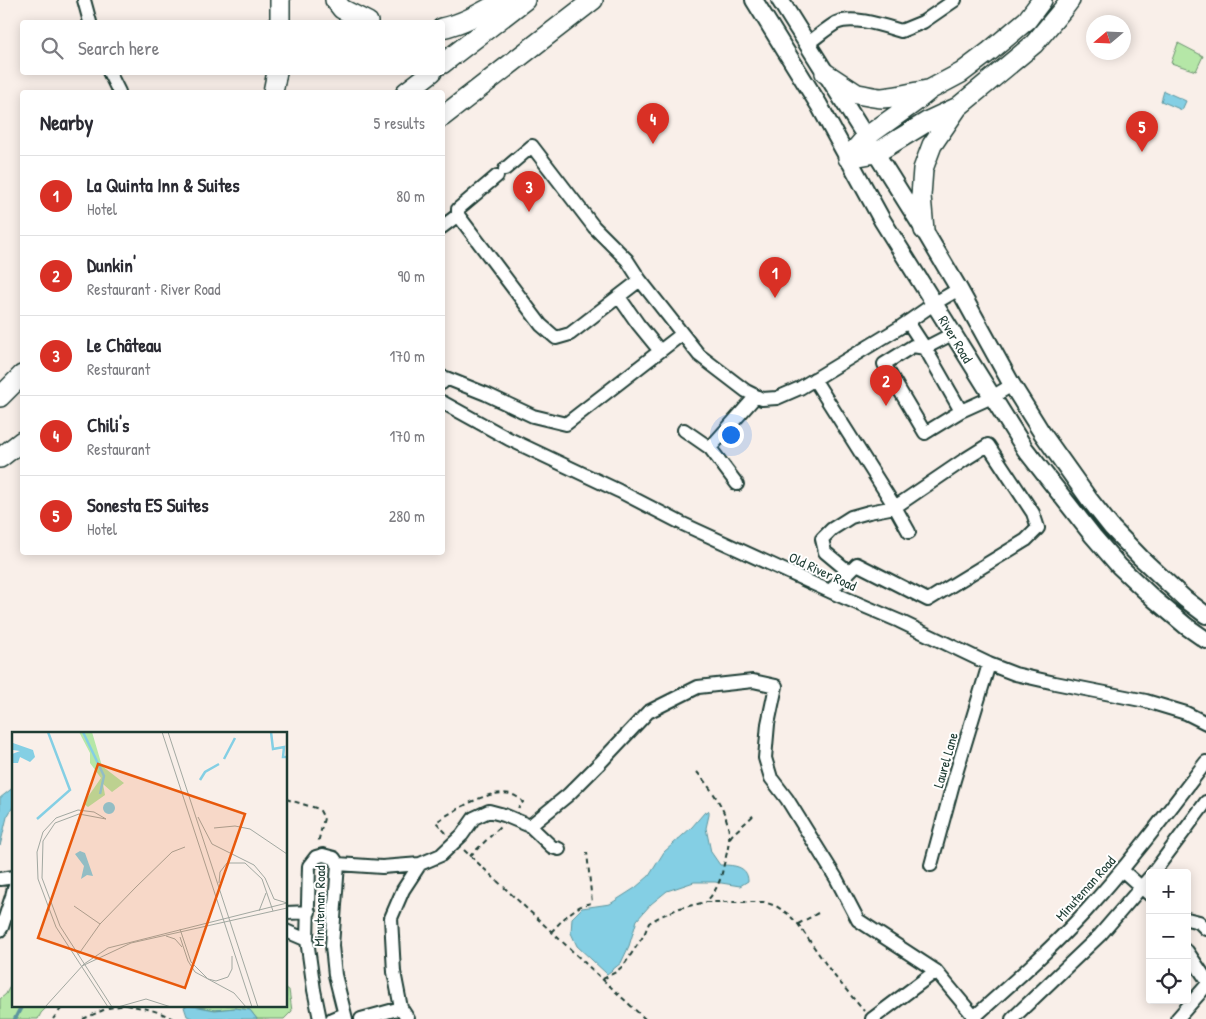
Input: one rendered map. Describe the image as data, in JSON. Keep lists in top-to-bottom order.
{
  "streets": {
    "main road": ["River Road"],
    "street": ["Old River Road", "Laurel Lane", "Minuteman Road"]
  },
  "crossings": [
    ["Old River Road", "Laurel Lane"]
  ],
  "north": "left",
  "page": {
    "search": "Search here",
    "heading": ["Nearby", "5 results"],
    "pins": [
      "4",
      "5",
      "3",
      "1",
      "2"
    ],
    "list": [
      {
        "mark": "1",
        "name": "La Quinta Inn & Suites",
        "note": "Hotel",
        "value": "80 m"
      },
      {
        "mark": "2",
        "name": "Dunkin'",
        "note": "Restaurant · River Road",
        "value": "90 m"
      },
      {
        "mark": "3",
        "name": "Le Château",
        "note": "Restaurant",
        "value": "170 m"
      },
      {
        "mark": "4",
        "name": "Chili's",
        "note": "Restaurant",
        "value": "170 m"
      },
      {
        "mark": "5",
        "name": "Sonesta ES Suites",
        "note": "Hotel",
        "value": "280 m"
      }
    ],
    "map_buttons": ["+", "−"]
  }
}
